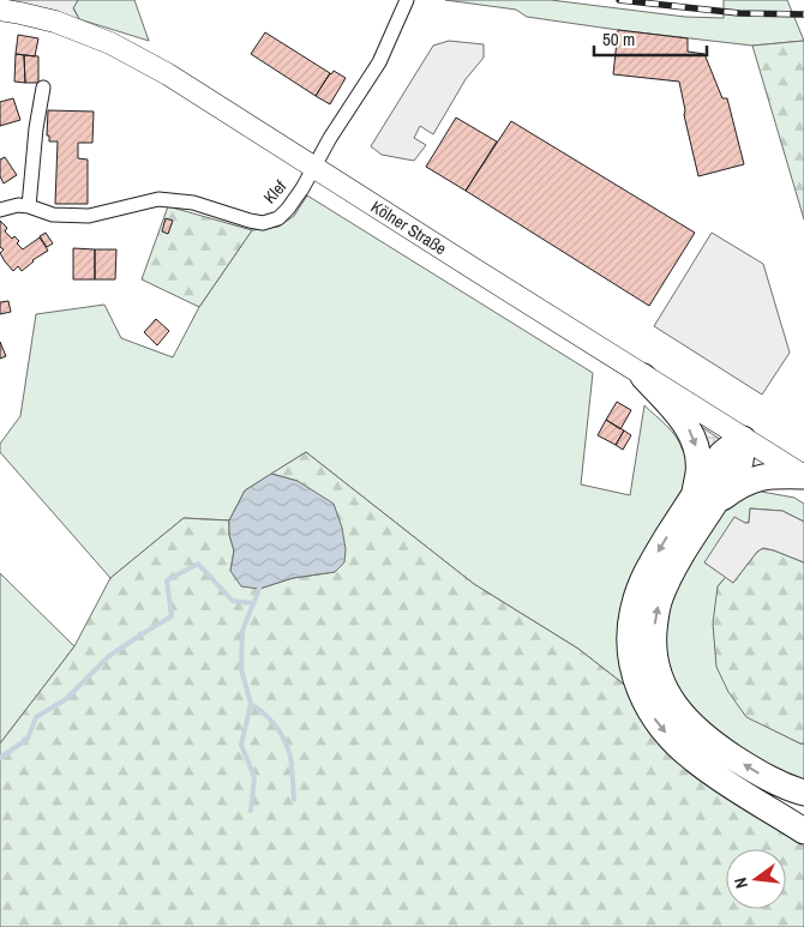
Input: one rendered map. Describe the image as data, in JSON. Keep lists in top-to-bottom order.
{
  "streets": {
    "main road": ["Kölner Straße"],
    "street": ["Klef"]
  },
  "crossings": [
    ["Klef", "Kölner Straße"]
  ],
  "scale_bar": "50 m",
  "north": "left"
}
